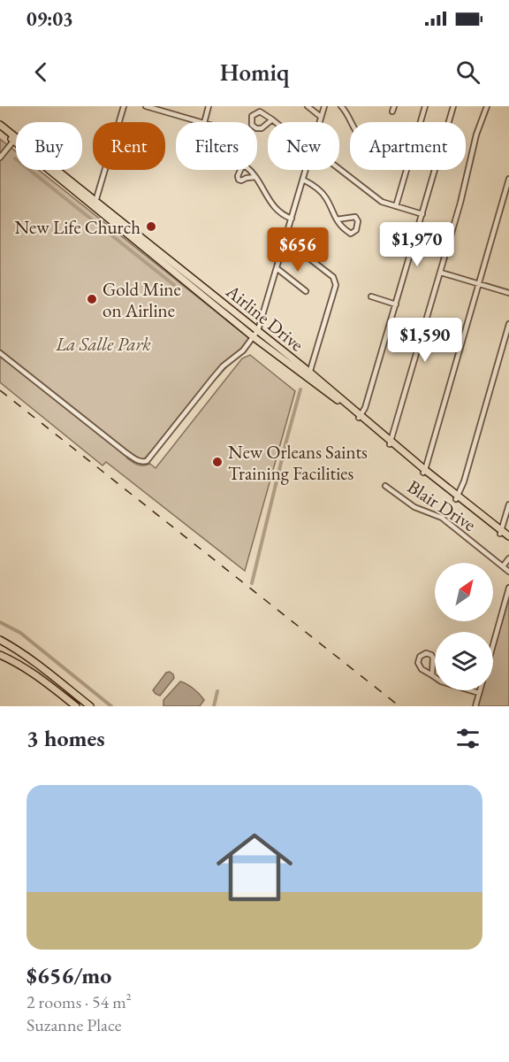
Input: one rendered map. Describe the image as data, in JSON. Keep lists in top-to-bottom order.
{
  "streets": {
    "highway": ["Airline Drive"],
    "street": ["Blair Drive"]
  },
  "parks": ["La Salle Park"],
  "places": ["New Life Church", "Gold Mine on Airline", "New Orleans Saints Training Facilities"],
  "north": "top right",
  "page": {
    "status": "09:03",
    "header": "Homiq",
    "chip": [
      "Buy",
      "Rent",
      "Filters",
      "New",
      "Apartment"
    ],
    "price": ["$1,970", "$656", "$1,590"],
    "heading": "3 homes",
    "list": [
      {
        "name": "$656/mo",
        "note": "2 rooms · 54 m² · Suzanne Place"
      }
    ]
  }
}
